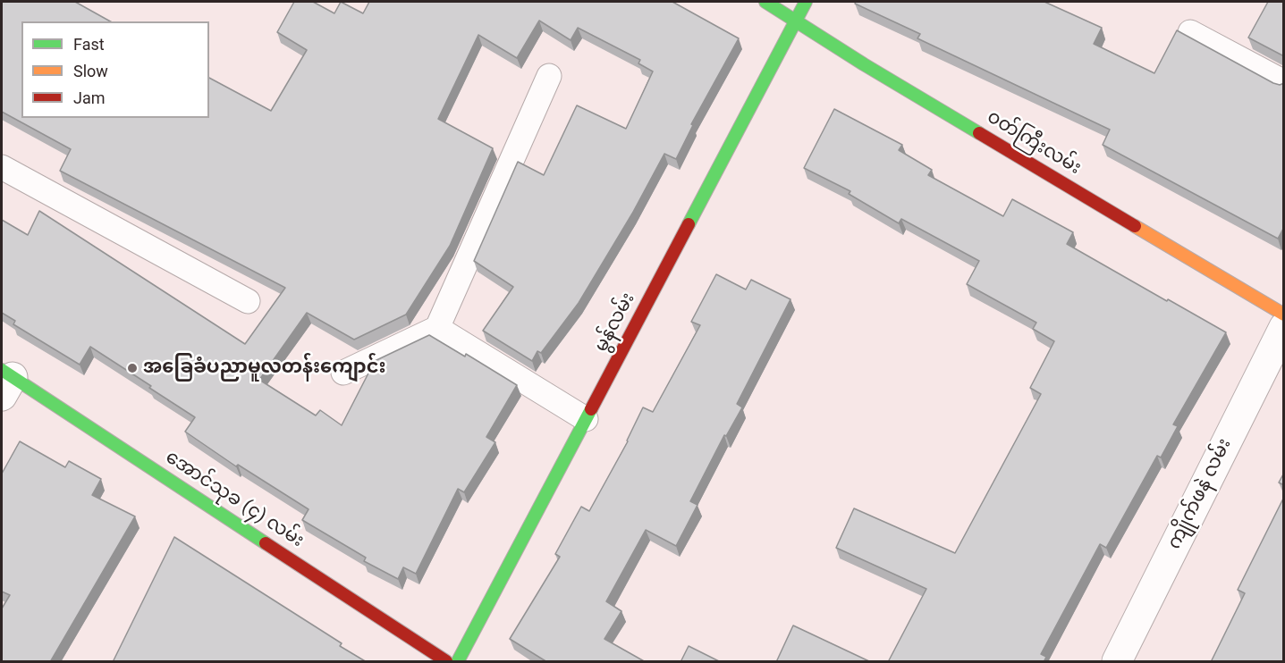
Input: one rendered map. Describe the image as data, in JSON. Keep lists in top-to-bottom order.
{
  "streets": {
    "street": [
      "၀တ်ကြီးလမ်း",
      "မွန်လမ်း",
      "ကျိုက်ဖနဲ လမ်း",
      "အောင်သုခ (၄) လမ်း"
    ]
  },
  "crossings": [
    ["၀တ်ကြီးလမ်း", "မွန်လမ်း"]
  ],
  "places": ["အခြေခံပညာမူလတန်းကျောင်း"],
  "legend": ["Fast", "Slow", "Jam"]
}
